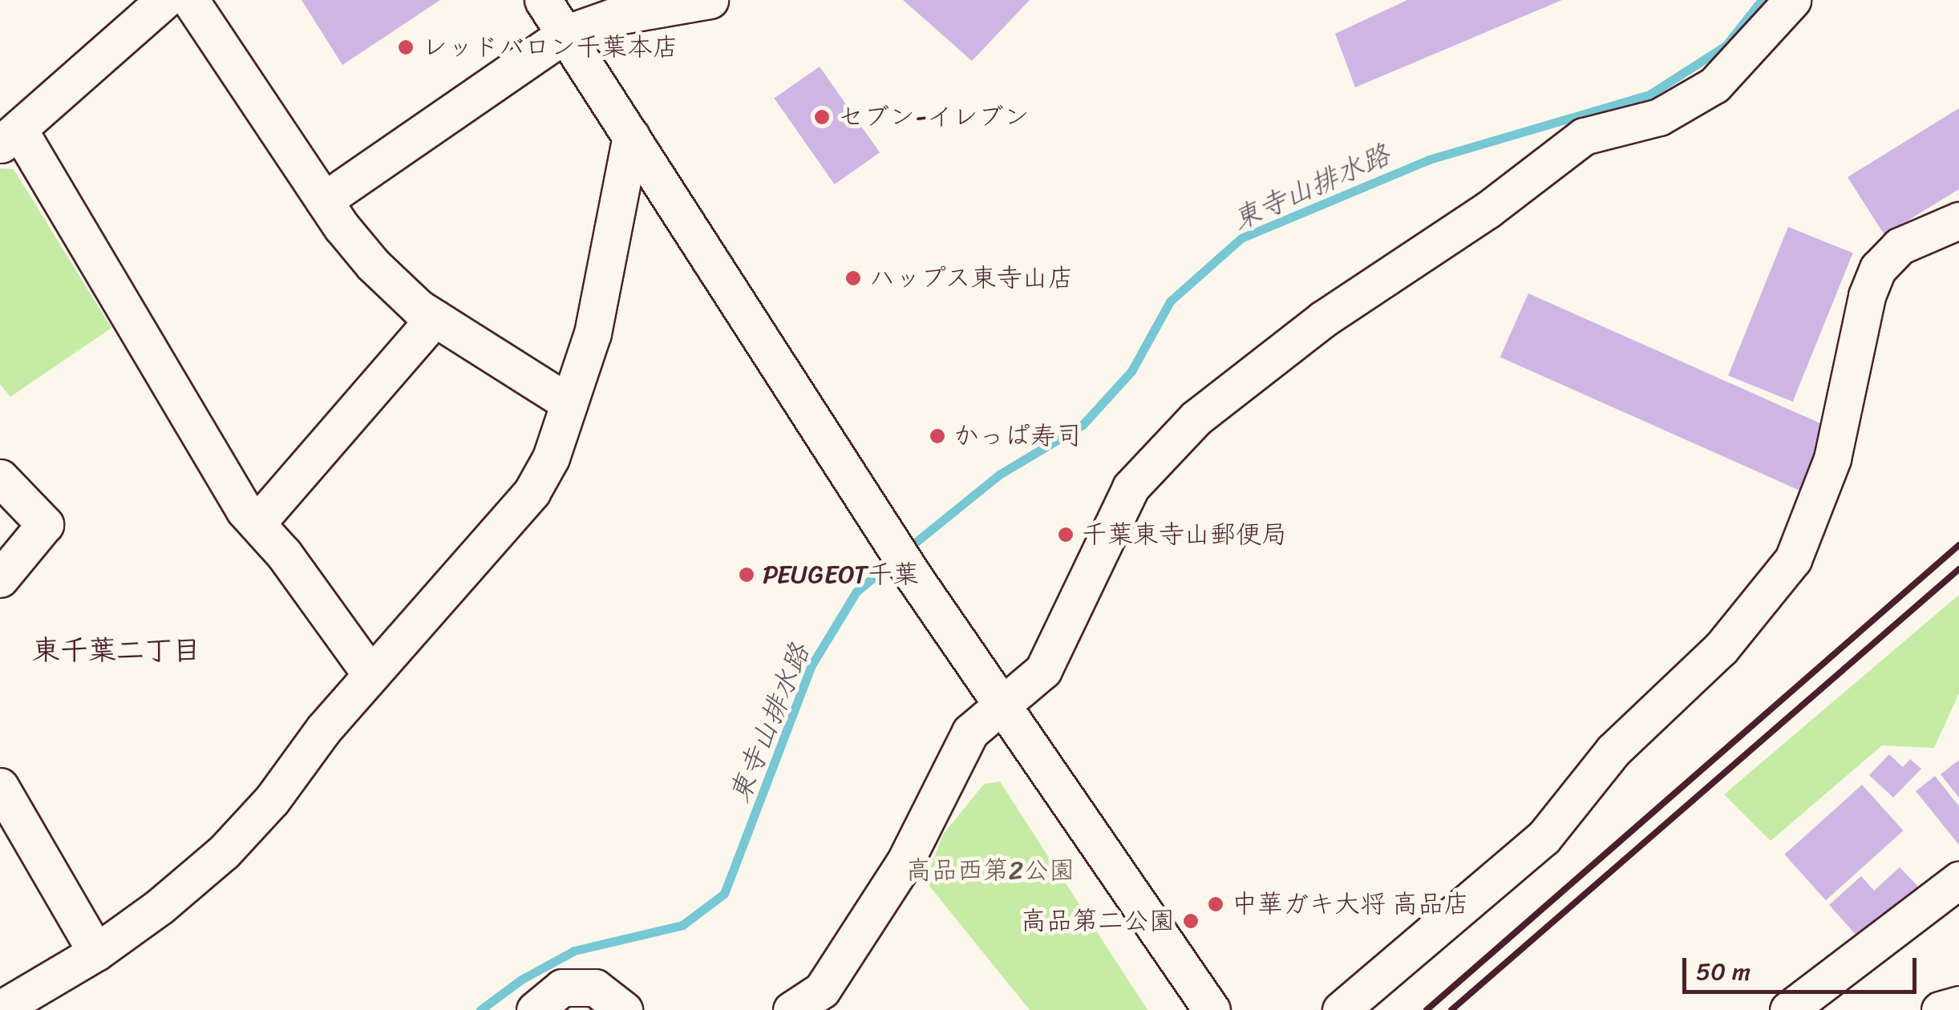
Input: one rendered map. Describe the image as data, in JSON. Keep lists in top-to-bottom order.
{
  "districts": ["東千葉二丁目"],
  "water": ["東寺山排水路"],
  "parks": ["高品西第2公園"],
  "places": [
    "レッドバロン千葉本店",
    "セブン-イレブン",
    "ハップス東寺山店",
    "かっぱ寿司",
    "千葉東寺山郵便局",
    "PEUGEOT千葉",
    "中華ガキ大将 高品店",
    "高品第二公園"
  ],
  "scale_bar": "50 m"
}
